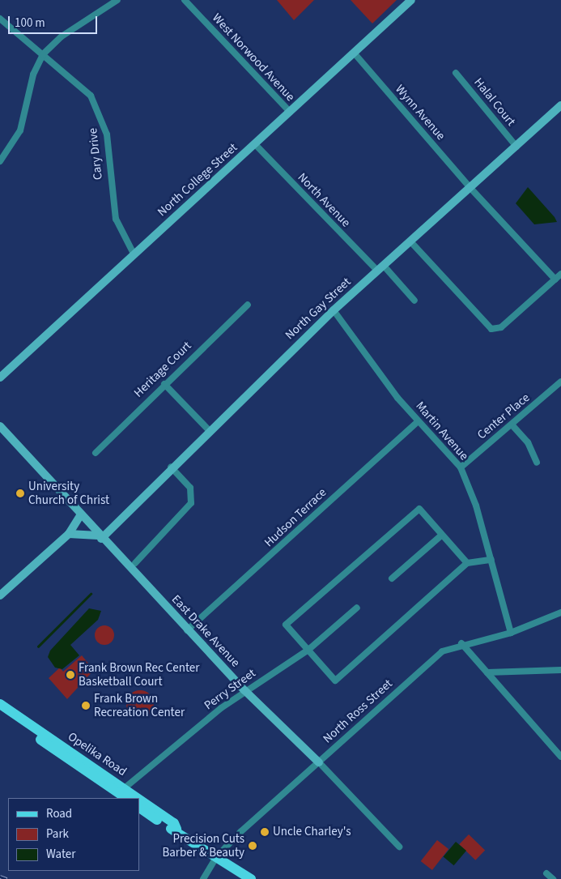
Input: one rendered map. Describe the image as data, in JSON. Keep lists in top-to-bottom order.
{
  "streets": {
    "main road": ["Opelika Road"],
    "street": [
      "West Norwood Avenue",
      "Halal Court",
      "Wynn Avenue",
      "Cary Drive",
      "North College Street",
      "North Avenue",
      "North Gay Street",
      "Heritage Court",
      "Center Place",
      "Martin Avenue",
      "Hudson Terrace",
      "East Drake Avenue",
      "Perry Street",
      "North Ross Street"
    ]
  },
  "crossings": [
    ["West Norwood Avenue", "North College Street"],
    ["Halal Court", "North Gay Street"],
    ["Wynn Avenue", "North College Street"],
    ["Wynn Avenue", "North Gay Street"],
    ["Cary Drive", "North College Street"],
    ["North College Street", "North Avenue"],
    ["North Avenue", "North Gay Street"],
    ["North Gay Street", "Martin Avenue"],
    ["North Gay Street", "East Drake Avenue"],
    ["Center Place", "Martin Avenue"],
    ["Martin Avenue", "Hudson Terrace"],
    ["Martin Avenue", "North Ross Street"],
    ["Hudson Terrace", "East Drake Avenue"],
    ["East Drake Avenue", "Perry Street"],
    ["East Drake Avenue", "North Ross Street"],
    ["Perry Street", "Opelika Road"],
    ["North Ross Street", "Opelika Road"]
  ],
  "places": [
    "University Church of Christ",
    "Frank Brown Rec Center Basketball Court",
    "Frank Brown Recreation Center",
    "Uncle Charley's",
    "Precision Cuts Barber & Beauty"
  ],
  "legend": ["Road", "Park", "Water"],
  "scale_bar": "100 m"
}
